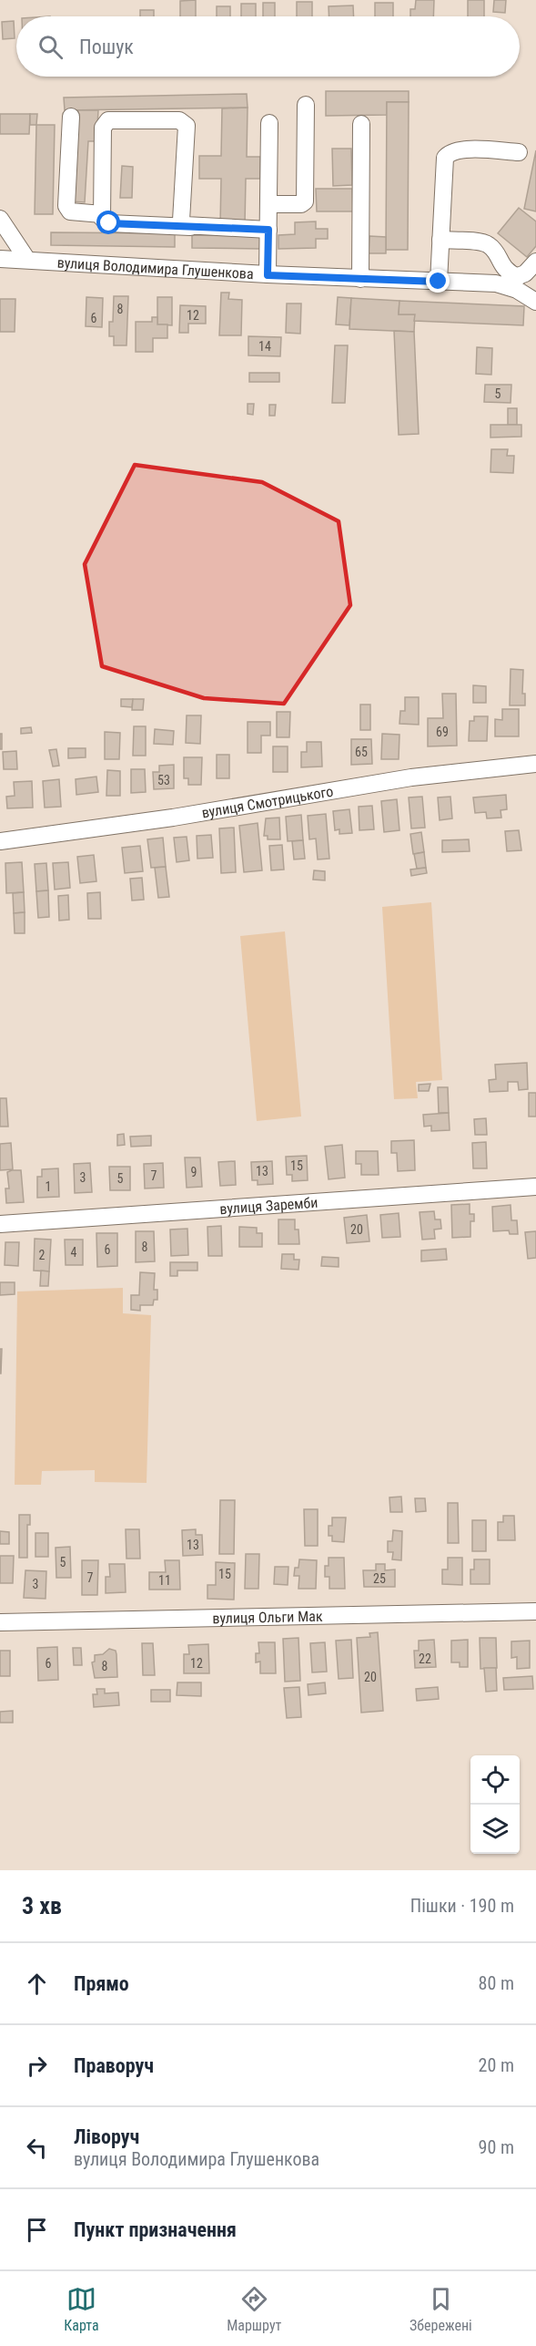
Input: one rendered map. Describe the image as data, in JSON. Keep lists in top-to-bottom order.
{
  "streets": {
    "street": [
      "вулиця Володимира Глушенкова",
      "вулиця Смотрицького",
      "вулиця Заремби",
      "вулиця Ольги Мак"
    ]
  },
  "house_numbers": [
    "8",
    "12",
    "6",
    "14",
    "5",
    "69",
    "65",
    "53",
    "15",
    "13",
    "9",
    "7",
    "3",
    "5",
    "1",
    "20",
    "8",
    "6",
    "4",
    "2",
    "13",
    "5",
    "15",
    "7",
    "25",
    "11",
    "3",
    "22",
    "6",
    "12",
    "8",
    "20"
  ],
  "page": {
    "search": "Пошук",
    "heading": ["3 хв", "Пішки · 190 m"],
    "list": [
      ["Прямо", "80 m"],
      ["Праворуч", "20 m"],
      ["Ліворуч", "вулиця Володимира Глушенкова", "90 m"],
      "Пункт призначення"
    ],
    "nav": ["Карта", "Маршрут", "Збережені"]
  }
}
